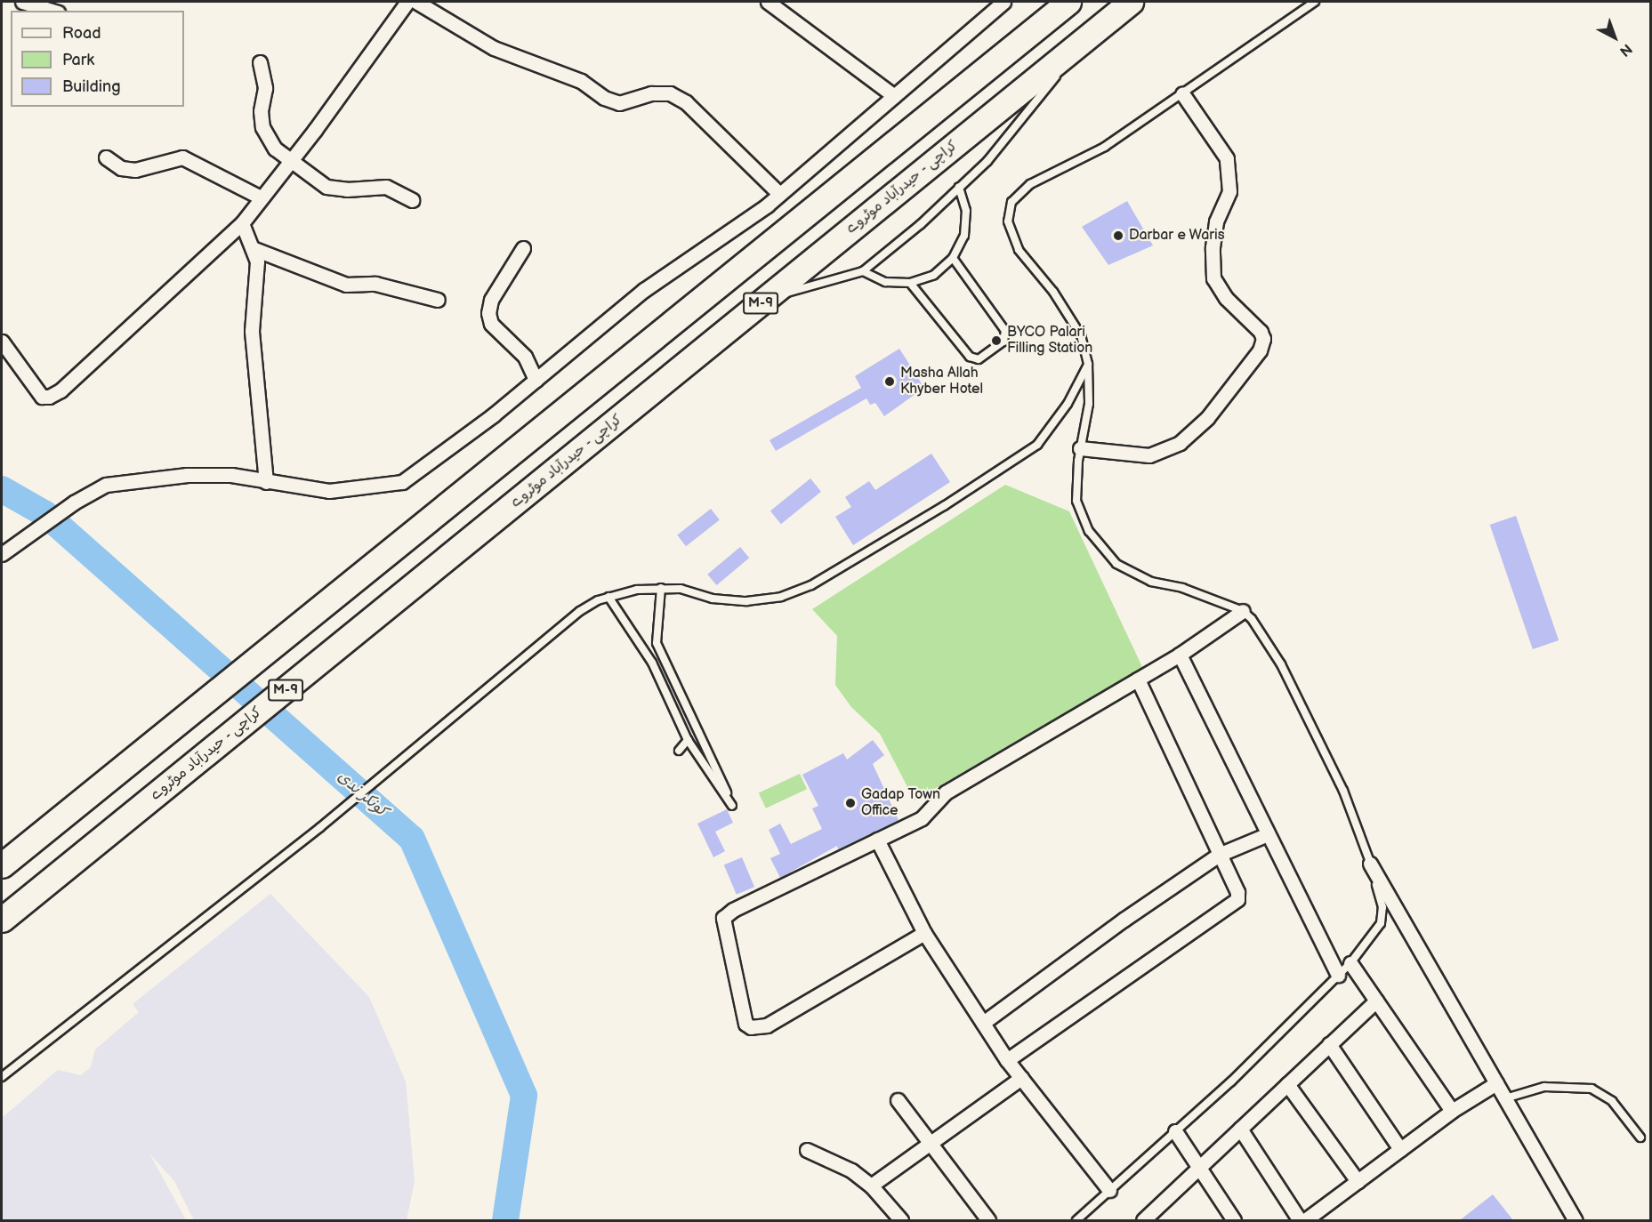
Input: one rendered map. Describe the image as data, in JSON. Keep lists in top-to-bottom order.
{
  "streets": {
    "highway": ["کراچی - حیدرآباد موٹروے", "M-9"]
  },
  "water": ["کونکر ندی"],
  "places": [
    "Darbar e Waris",
    "BYCO Palari Filling Station",
    "Masha Allah Khyber Hotel",
    "Gadap Town Office"
  ],
  "legend": ["Road", "Park", "Building"],
  "north": "bottom right"
}
